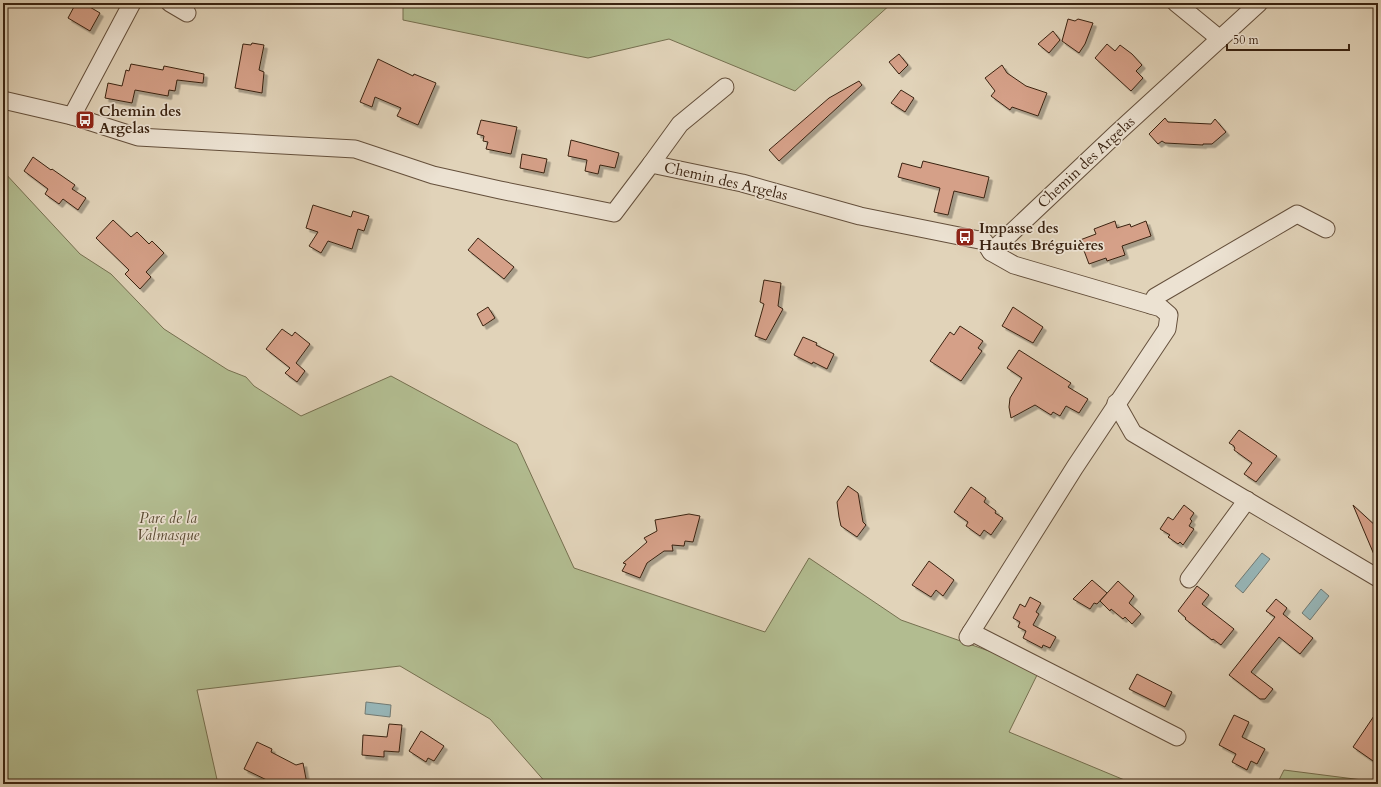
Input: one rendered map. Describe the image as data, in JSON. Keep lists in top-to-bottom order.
{
  "streets": {
    "street": ["Chemin des Argelas"]
  },
  "parks": ["Parc de la Valmasque"],
  "places": {
    "bus stop": ["Chemin des Argelas", "Impasse des Hautes Bréguières"]
  },
  "scale_bar": "50 m"
}
